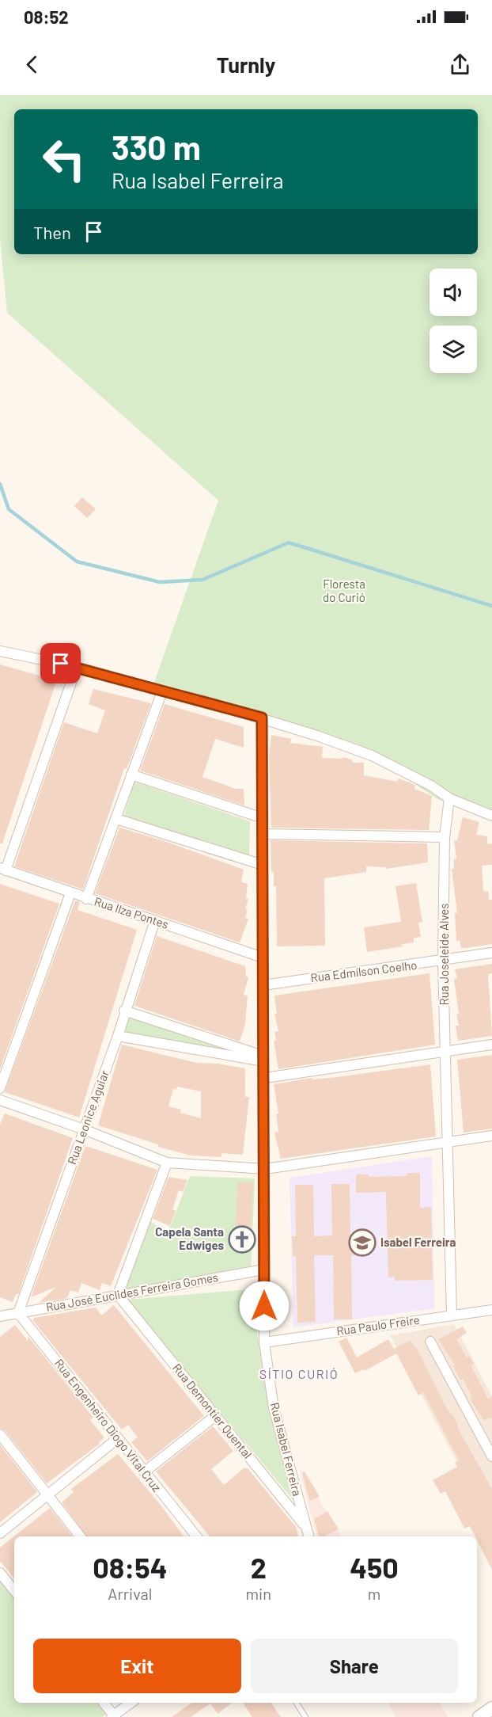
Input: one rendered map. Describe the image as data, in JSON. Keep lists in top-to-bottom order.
{
  "streets": {
    "street": [
      "Rua Ilza Pontes",
      "Rua Joseleide Alves",
      "Rua Edmílson Coelho",
      "Rua Leonice Aguiar",
      "Rua José Euclides Ferreira Gomes",
      "Rua Paulo Freire",
      "Rua Demontier Quental",
      "Rua Engenheiro Diogo Vital Cruz",
      "Rua Isabel Ferreira"
    ]
  },
  "crossings": [
    ["Rua Ilza Pontes", "Rua Leonice Aguiar"],
    ["Rua Ilza Pontes", "Rua Isabel Ferreira"],
    ["Rua Joseleide Alves", "Rua Edmílson Coelho"],
    ["Rua Joseleide Alves", "Rua Paulo Freire"],
    ["Rua Edmílson Coelho", "Rua Isabel Ferreira"],
    ["Rua Leonice Aguiar", "Rua José Euclides Ferreira Gomes"],
    ["Rua Leonice Aguiar", "Rua Engenheiro Diogo Vital Cruz"],
    ["Rua José Euclides Ferreira Gomes", "Rua Demontier Quental"],
    ["Rua José Euclides Ferreira Gomes", "Rua Engenheiro Diogo Vital Cruz"],
    ["Rua José Euclides Ferreira Gomes", "Rua Isabel Ferreira"],
    ["Rua Paulo Freire", "Rua Isabel Ferreira"],
    ["Rua Demontier Quental", "Rua Isabel Ferreira"]
  ],
  "districts": ["SÍTIO CURIÓ"],
  "parks": ["Floresta do Curió"],
  "places": {
    "church": ["Capela Santa Edwiges"],
    "school or university": ["Isabel Ferreira"]
  },
  "page": {
    "status": "08:52",
    "header": "Turnly",
    "turn": ["330 m", "Rua Isabel Ferreira"],
    "then": "Then",
    "eta": [
      "08:54",
      "Arrival",
      "2",
      "min",
      "450",
      "m"
    ],
    "buttons": ["Exit", "Share"]
  }
}
